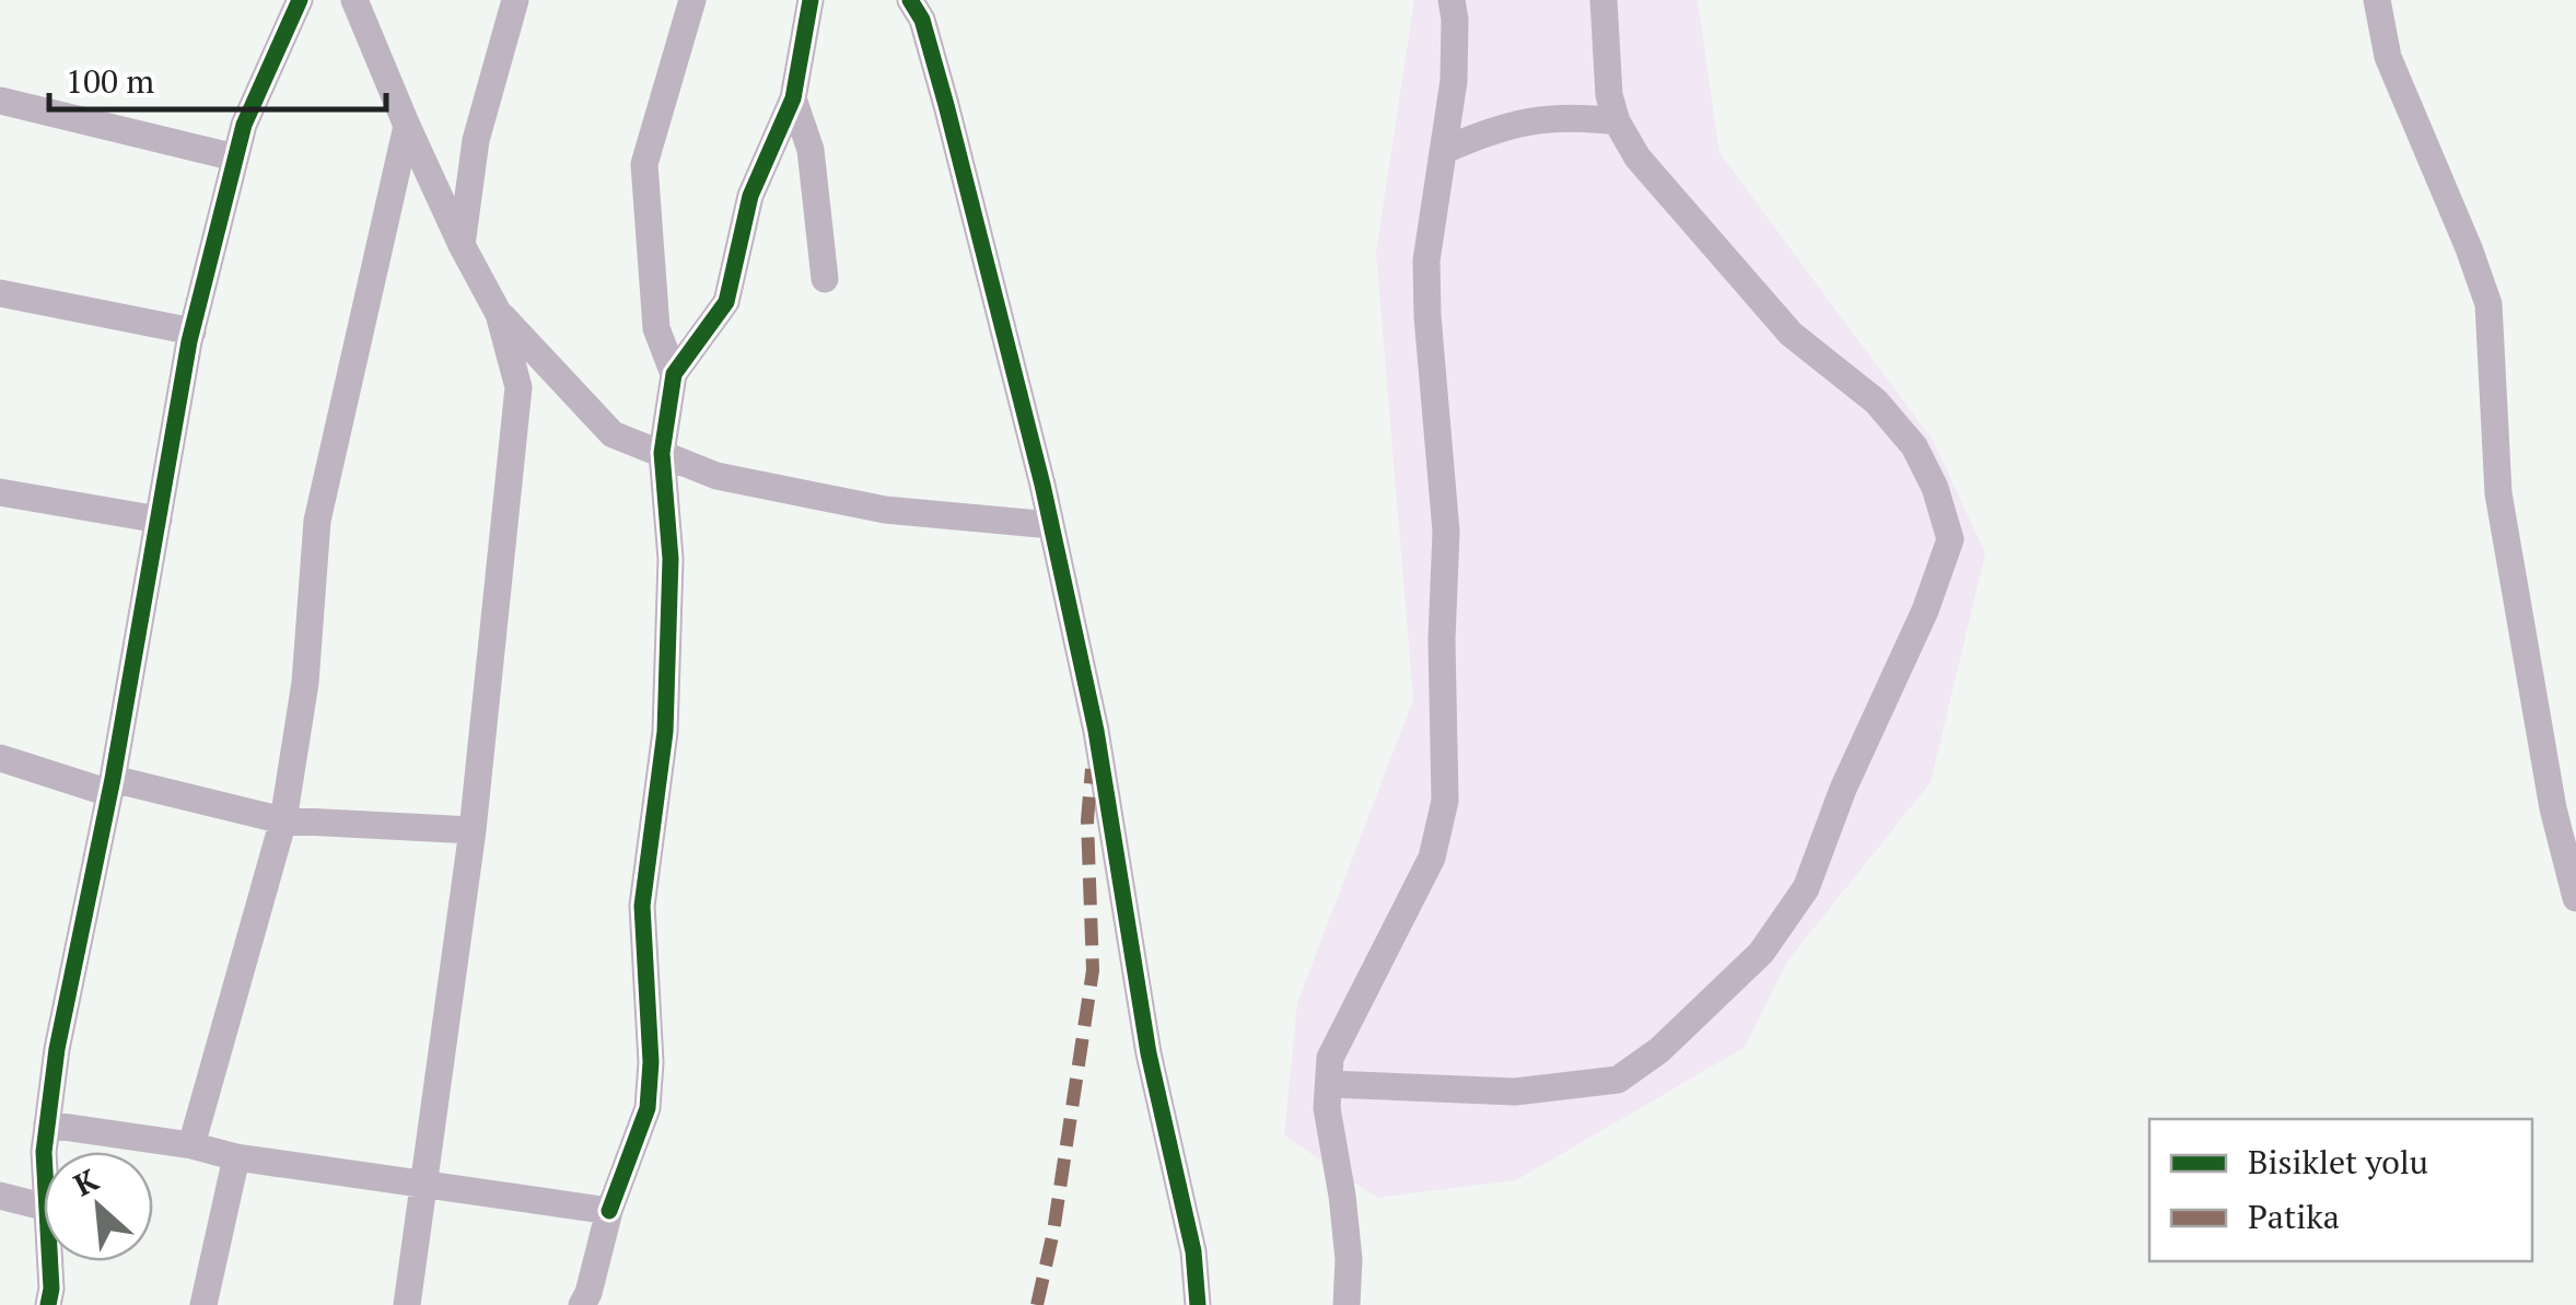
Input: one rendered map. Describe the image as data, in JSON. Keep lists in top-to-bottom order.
{
  "legend": ["Bisiklet yolu", "Patika"],
  "scale_bar": "100 m",
  "north": "top left"
}
